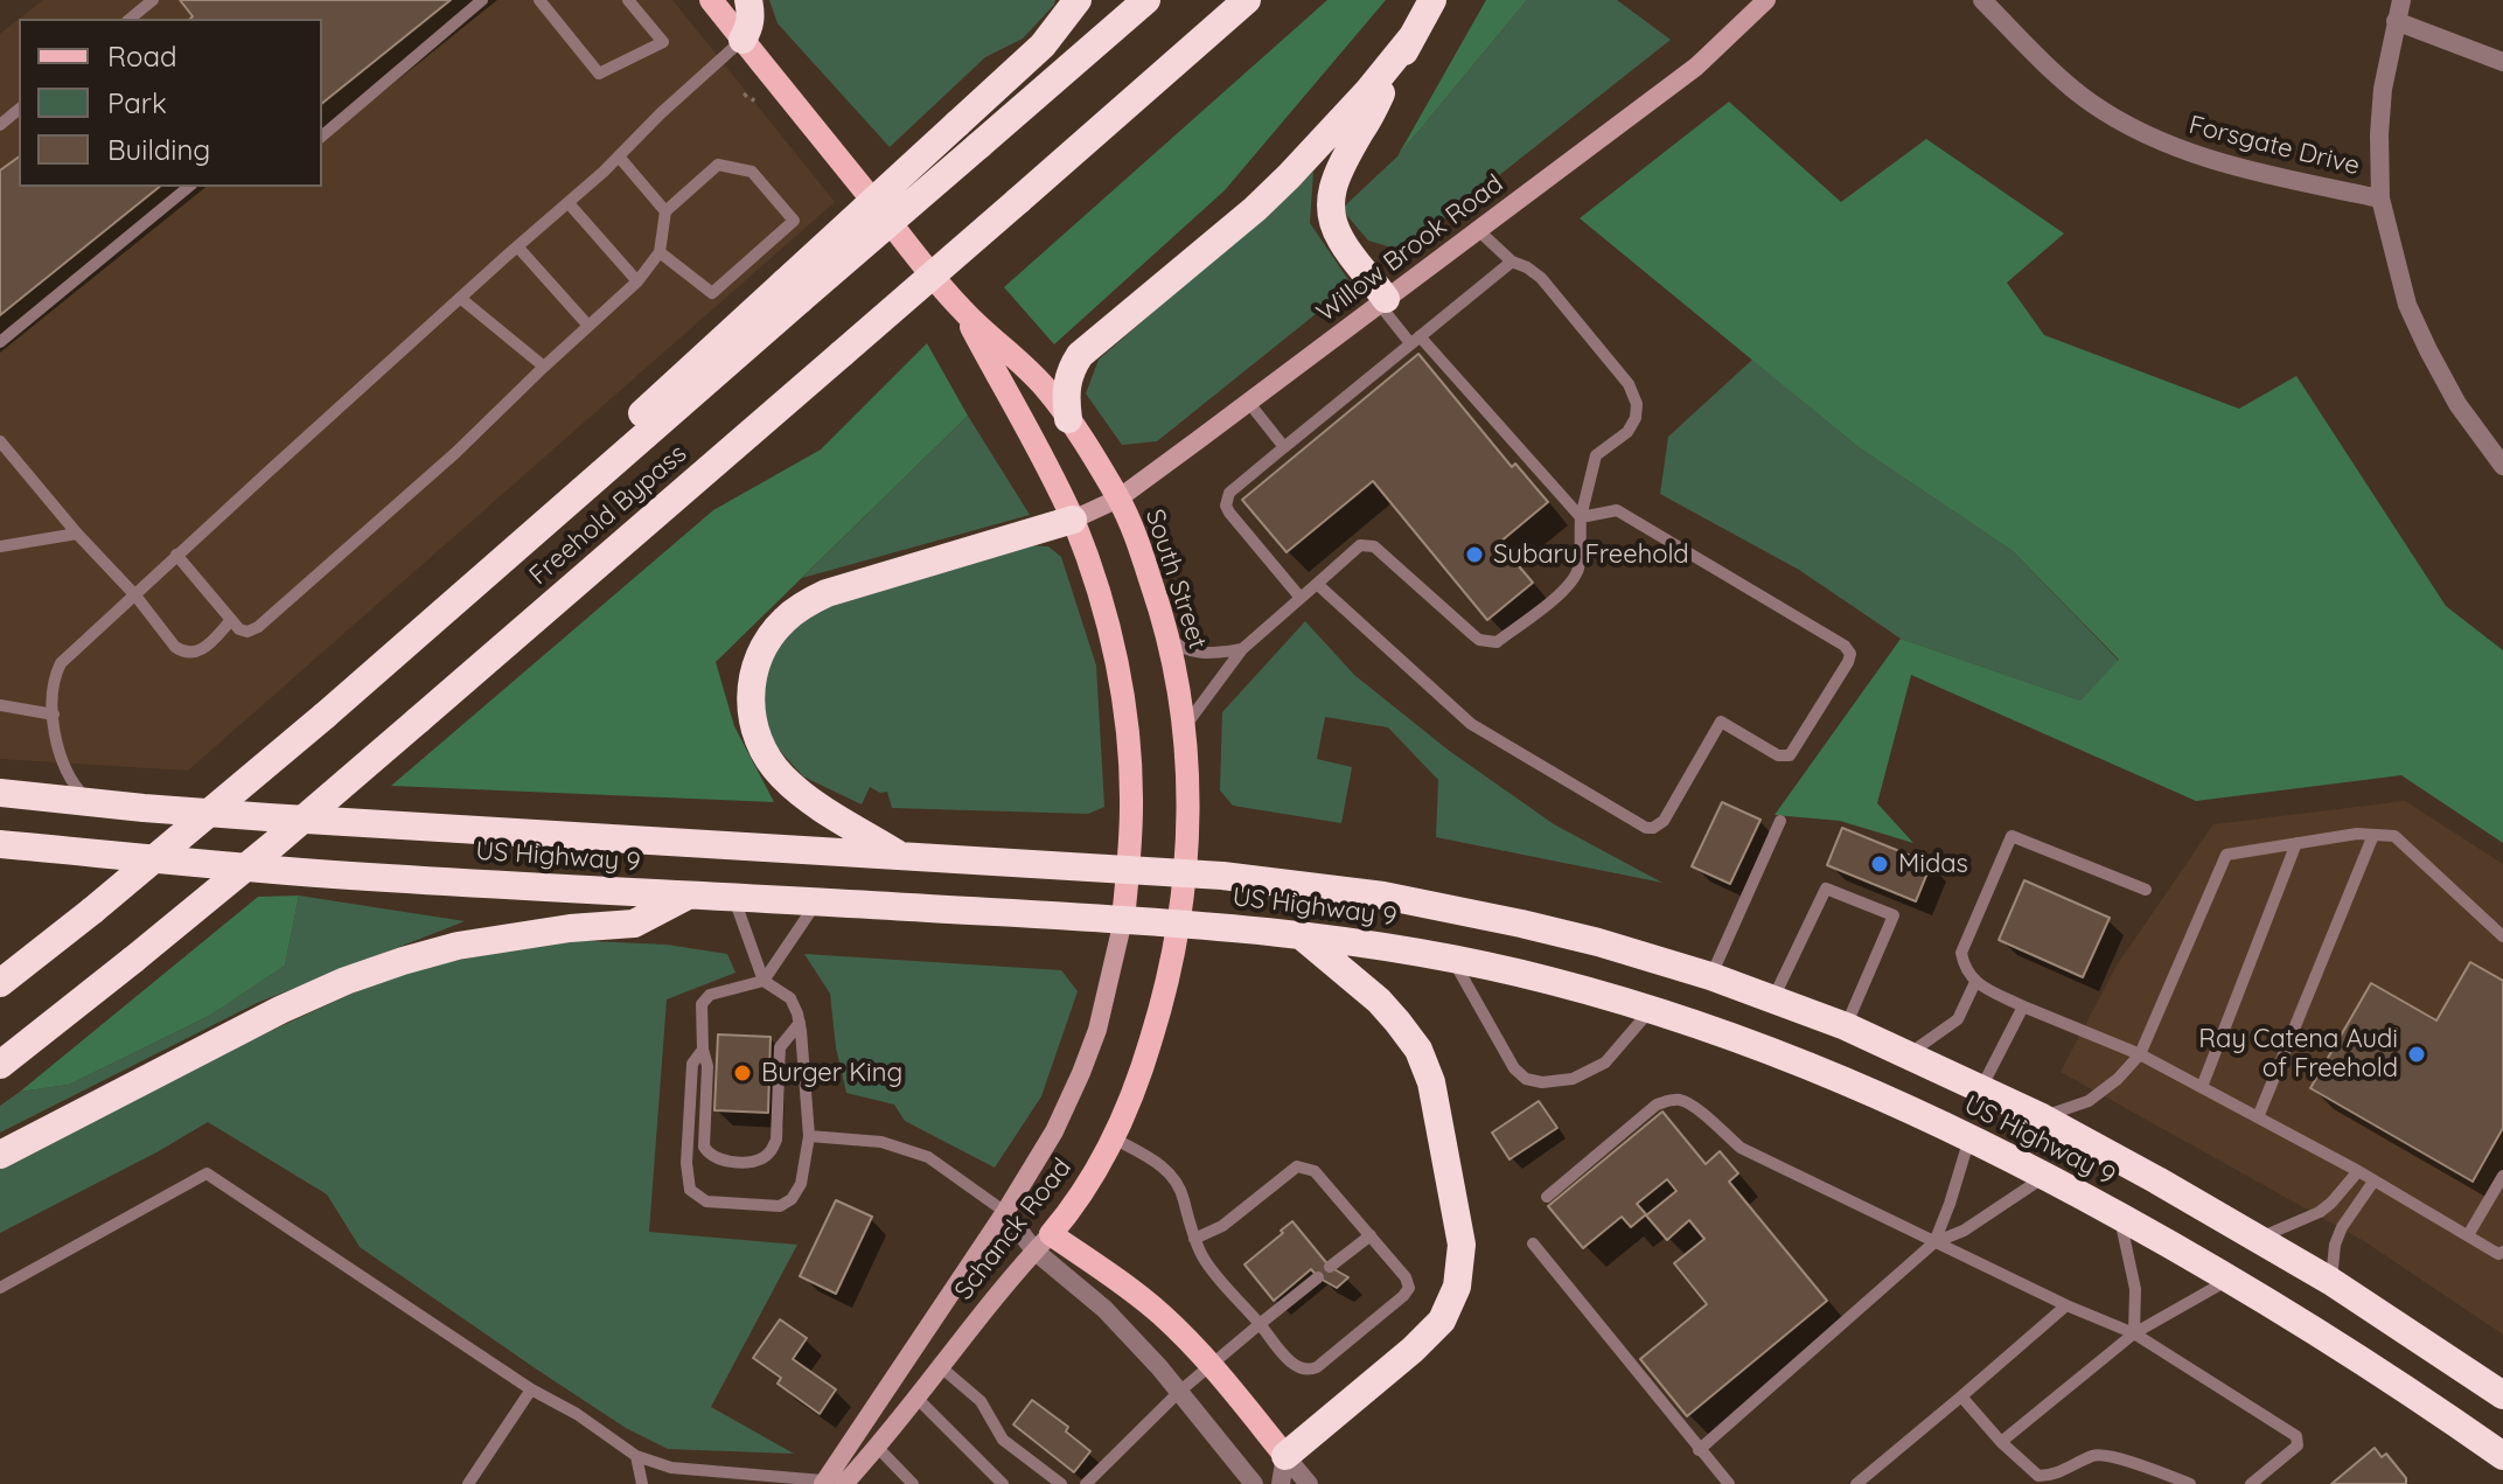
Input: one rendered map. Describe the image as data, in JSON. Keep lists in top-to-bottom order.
{
  "streets": {
    "highway": ["Freehold Bypass", "US Highway 9"],
    "main road": ["South Street", "Schanck Road"],
    "street": ["Forsgate Drive", "Willow Brook Road"]
  },
  "crossings": [
    ["Willow Brook Road", "South Street"],
    ["South Street", "US Highway 9"],
    ["South Street", "Schanck Road"],
    ["US Highway 9", "Schanck Road"]
  ],
  "places": [
    "Subaru Freehold",
    "Midas",
    "Ray Catena Audi of Freehold",
    "Burger King"
  ],
  "legend": ["Road", "Park", "Building"]
}
